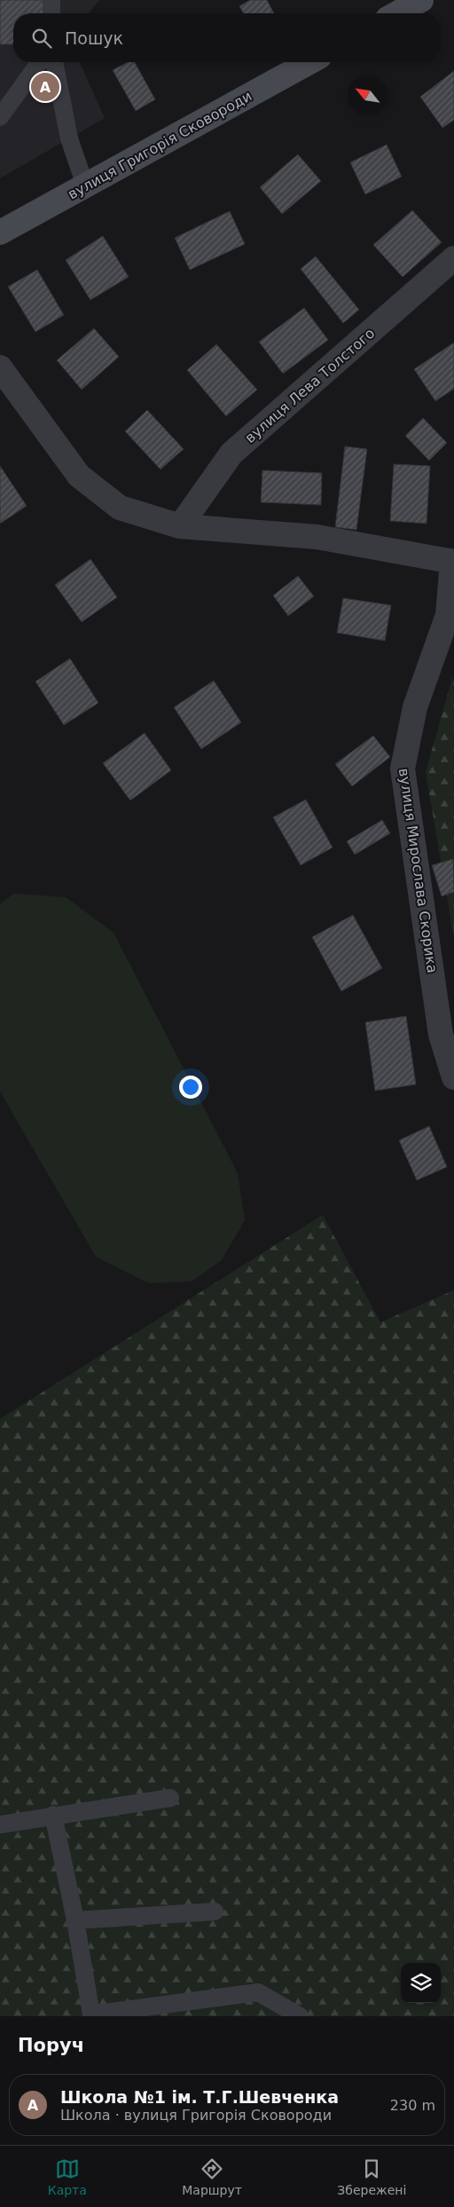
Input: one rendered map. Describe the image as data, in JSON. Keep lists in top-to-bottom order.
{
  "streets": {
    "street": ["вулиця Григорія Сковороди", "вулиця Лева Толстого", "вулиця Мирослава Скорика"]
  },
  "crossings": [
    ["вулиця Лева Толстого", "вулиця Мирослава Скорика"]
  ],
  "north": "top left",
  "page": {
    "search": "Пошук",
    "pins": "A",
    "heading": "Поруч",
    "list": [
      {
        "mark": "A",
        "name": "Школа №1 ім. Т.Г.Шевченка",
        "note": "Школа · вулиця Григорія Сковороди",
        "value": "230 m"
      }
    ],
    "nav": ["Карта", "Маршрут", "Збережені"]
  }
}
